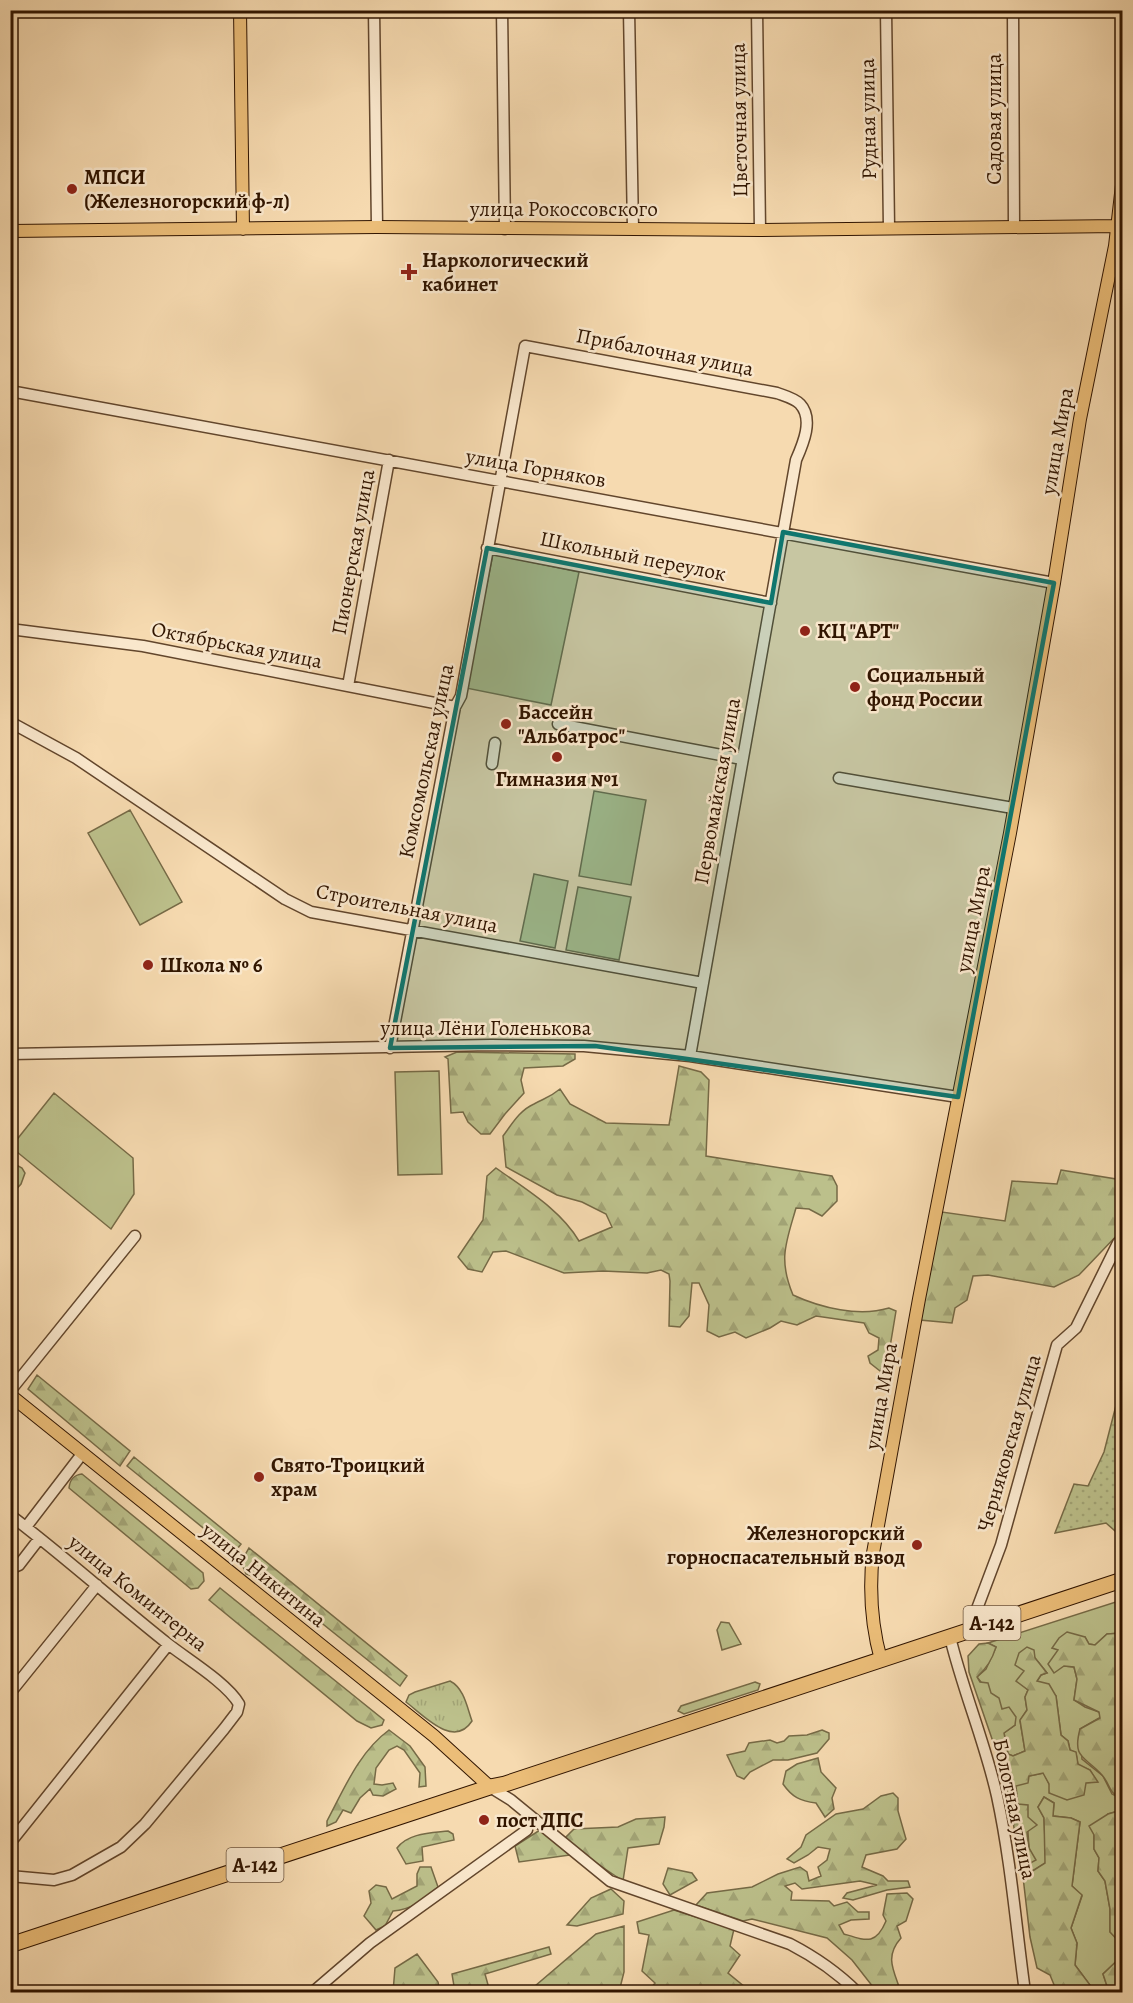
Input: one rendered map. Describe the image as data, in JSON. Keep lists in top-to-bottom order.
{
  "streets": {
    "highway": ["А-142"],
    "main road": ["улица Рокоссовского", "улица Мира", "улица Никитина"],
    "street": [
      "Рудная улица",
      "Садовая улица",
      "Цветочная улица",
      "Прибалочная улица",
      "улица Горняков",
      "Пионерская улица",
      "Школьный переулок",
      "Октябрьская улица",
      "Комсомольская улица",
      "Первомайская улица",
      "Строительная улица",
      "улица Лёни Голенькова",
      "Черняковская улица",
      "улица Коминтерна",
      "Болотная улица"
    ]
  },
  "crossings": [
    ["Рудная улица", "улица Рокоссовского"],
    ["Садовая улица", "улица Рокоссовского"],
    ["Цветочная улица", "улица Рокоссовского"],
    ["улица Рокоссовского", "улица Мира"],
    ["Прибалочная улица", "улица Горняков"],
    ["Прибалочная улица", "Комсомольская улица"],
    ["Прибалочная улица", "Первомайская улица"],
    ["улица Мира", "улица Горняков"],
    ["улица Мира", "улица Лёни Голенькова"],
    ["улица Мира", "А-142"],
    ["улица Горняков", "Пионерская улица"],
    ["улица Горняков", "Комсомольская улица"],
    ["улица Горняков", "Первомайская улица"],
    ["Пионерская улица", "Октябрьская улица"],
    ["Школьный переулок", "Комсомольская улица"],
    ["Школьный переулок", "Первомайская улица"],
    ["Октябрьская улица", "Комсомольская улица"],
    ["Комсомольская улица", "Строительная улица"],
    ["Комсомольская улица", "улица Лёни Голенькова"],
    ["Первомайская улица", "Строительная улица"],
    ["Первомайская улица", "улица Лёни Голенькова"],
    ["Черняковская улица", "А-142"],
    ["улица Никитина", "А-142"],
    ["А-142", "Болотная улица"]
  ],
  "places": {
    "other": [
      "МПСИ (Железногорский ф-л)",
      "КЦ \"АРТ\"",
      "Социальный фонд России",
      "Бассейн \"Альбатрос\"",
      "Гимназия №1",
      "Школа № 6",
      "Свято-Троицкий храм",
      "Железногорский горноспасательный взвод",
      "пост ДПС"
    ],
    "health": ["Наркологический кабинет"]
  }
}
